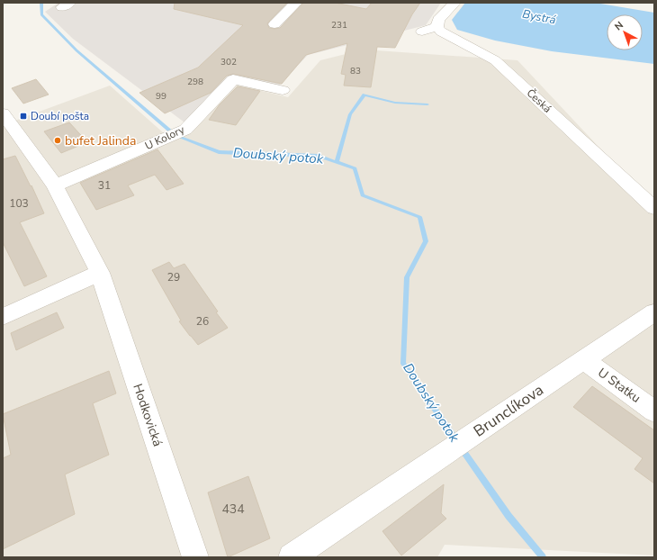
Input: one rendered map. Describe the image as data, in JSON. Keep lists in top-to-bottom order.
{
  "streets": {
    "street": [
      "Česká",
      "U Kolory",
      "U Statku",
      "Brunclíkova",
      "Hodkovická"
    ]
  },
  "crossings": [
    ["U Kolory", "Hodkovická"],
    ["U Statku", "Brunclíkova"]
  ],
  "water": ["Bystrá", "Doubský potok"],
  "places": {
    "transit": ["Doubí pošta"],
    "other": ["bufet Jalinda"]
  },
  "house_numbers": [
    "231",
    "302",
    "83",
    "298",
    "99",
    "31",
    "103",
    "29",
    "26",
    "434"
  ],
  "north": "top left"
}
